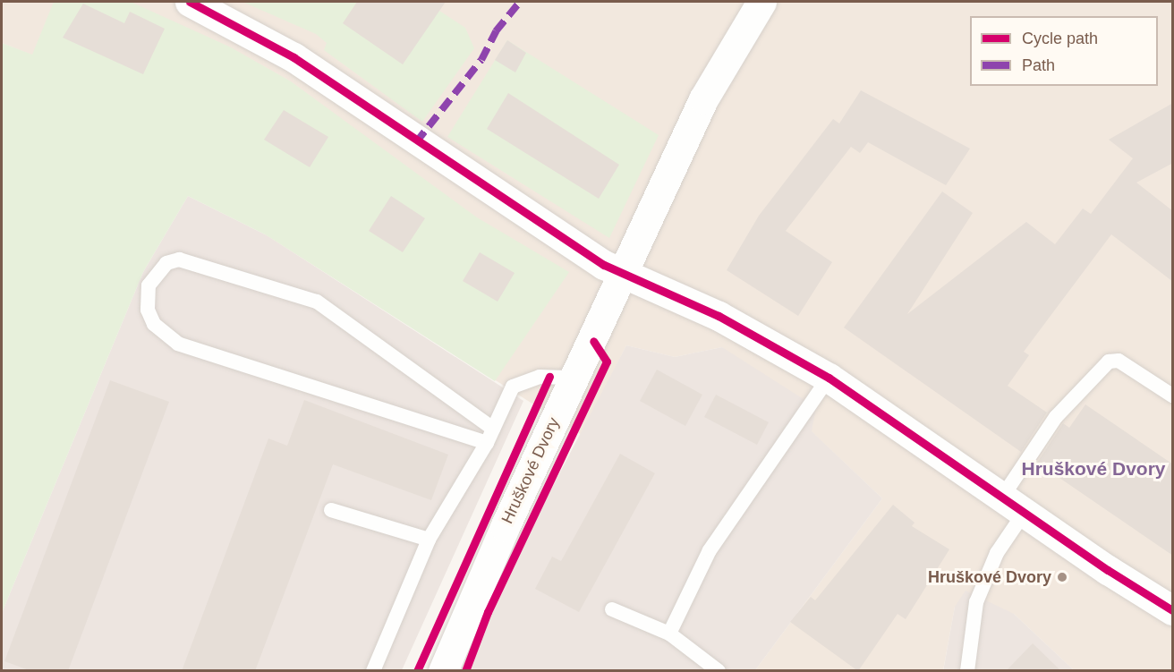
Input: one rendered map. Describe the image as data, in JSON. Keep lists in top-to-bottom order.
{
  "streets": {
    "street": ["Hruškové Dvory"]
  },
  "districts": ["Hruškové Dvory"],
  "places": ["Hruškové Dvory"],
  "legend": ["Cycle path", "Path"]
}
